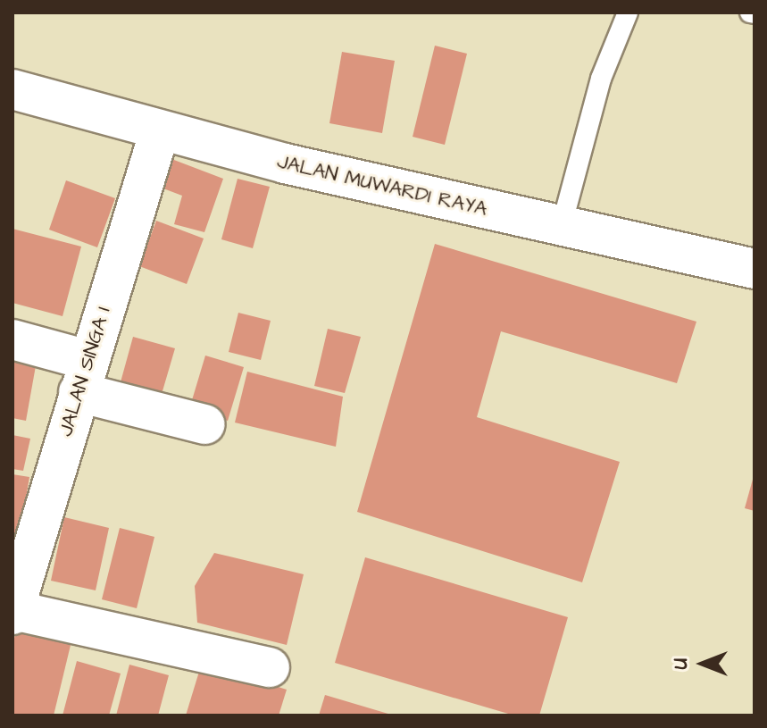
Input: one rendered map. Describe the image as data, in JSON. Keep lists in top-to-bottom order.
{
  "streets": {
    "street": ["JALAN MUWARDI RAYA", "JALAN SINGA I"]
  },
  "crossings": [
    ["JALAN MUWARDI RAYA", "JALAN SINGA I"]
  ],
  "north": "left"
}
